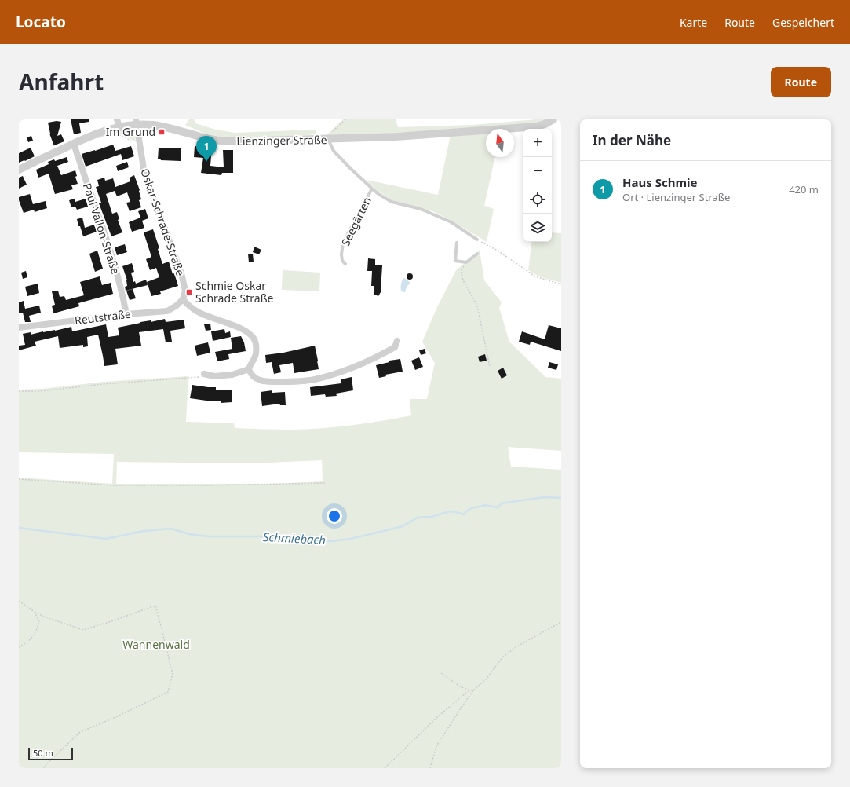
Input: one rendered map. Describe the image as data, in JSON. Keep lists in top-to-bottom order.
{
  "streets": {
    "street": [
      "Lienzinger Straße",
      "Oskar-Schrade-Straße",
      "Paul-Vallon-Straße",
      "Reutstraße"
    ],
    "lane": ["Seegärten"]
  },
  "crossings": [
    ["Lienzinger Straße", "Seegärten"],
    ["Lienzinger Straße", "Oskar-Schrade-Straße"],
    ["Lienzinger Straße", "Paul-Vallon-Straße"],
    ["Oskar-Schrade-Straße", "Reutstraße"],
    ["Paul-Vallon-Straße", "Reutstraße"]
  ],
  "water": ["Schmiebach"],
  "parks": ["Wannenwald"],
  "places": {
    "transit": ["Im Grund", "Schmie Oskar Schrade Straße"]
  },
  "scale_bar": "50 m",
  "north": "top",
  "page": {
    "header": "Locato",
    "nav": ["Karte", "Route", "Gespeichert"],
    "title": "Anfahrt",
    "buttons": "Route",
    "heading": "In der Nähe",
    "map_buttons": ["+", "−"],
    "pins": "1",
    "list": [
      {
        "mark": "1",
        "name": "Haus Schmie",
        "note": "Ort · Lienzinger Straße",
        "value": "420 m"
      }
    ],
    "scale": "50 m"
  }
}
